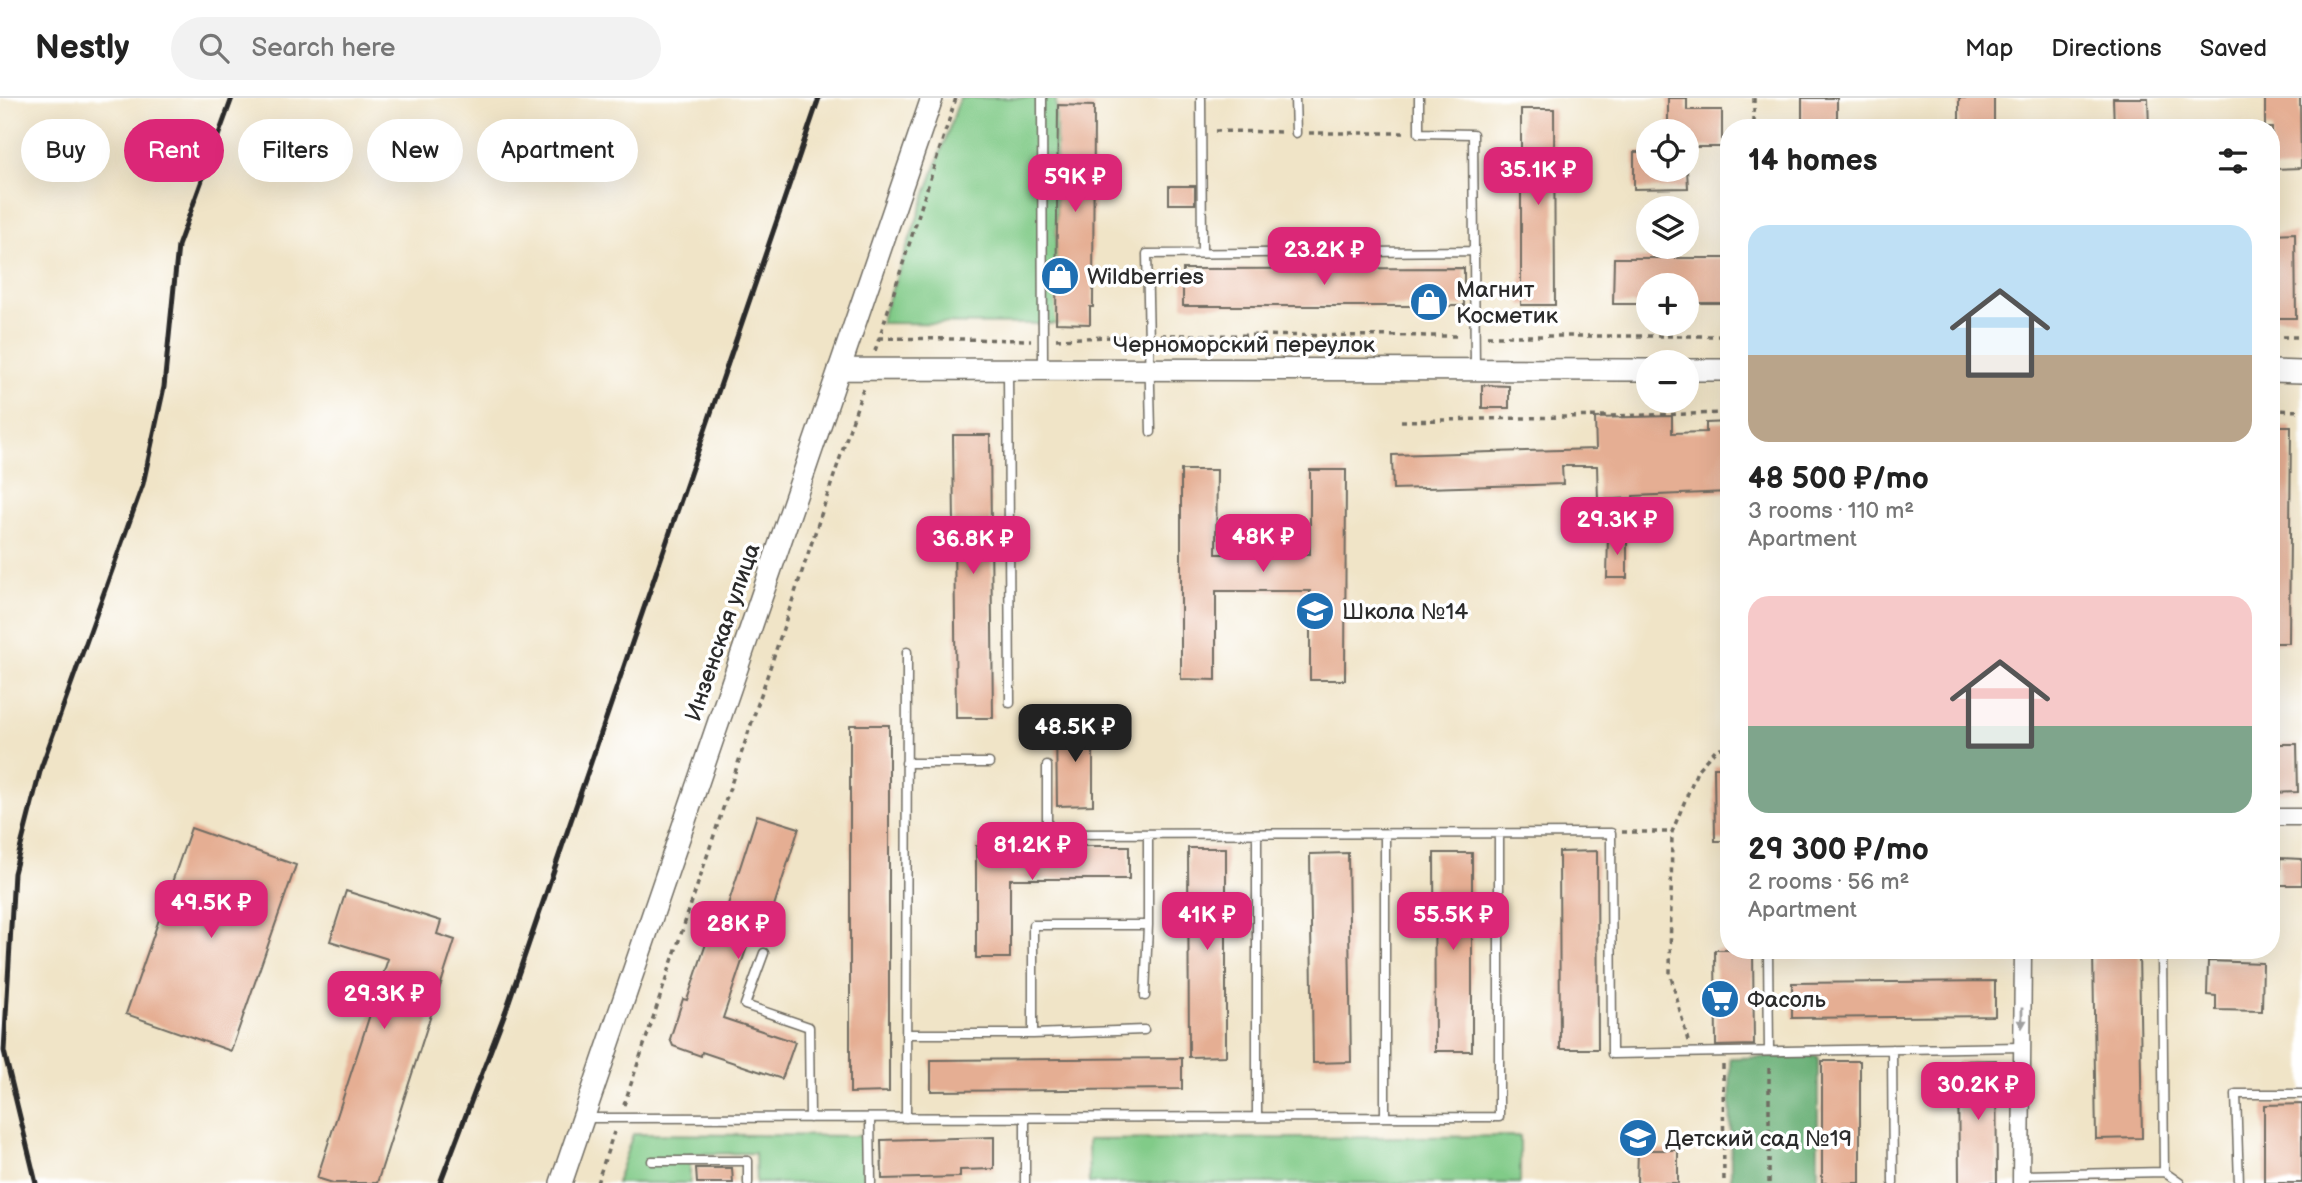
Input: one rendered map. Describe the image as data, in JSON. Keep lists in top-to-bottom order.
{
  "streets": {
    "street": ["Черноморский переулок", "Инзенская улица"]
  },
  "crossings": [
    ["Черноморский переулок", "Инзенская улица"]
  ],
  "places": {
    "shop": ["Wildberries", "Магнит Косметик"],
    "school or university": ["Школа №14", "Детский сад №19"],
    "supermarket": ["Фасоль"]
  },
  "page": {
    "header": "Nestly",
    "search": "Search here",
    "nav": ["Map", "Directions", "Saved"],
    "map_buttons": ["+", "−"],
    "chip": [
      "Buy",
      "Rent",
      "Filters",
      "New",
      "Apartment"
    ],
    "heading": "14 homes",
    "price": [
      "35.1K ₽",
      "59K ₽",
      "23.2K ₽",
      "29.3K ₽",
      "48K ₽",
      "36.8K ₽",
      "48.5K ₽",
      "81.2K ₽",
      "49.5K ₽",
      "41K ₽",
      "55.5K ₽",
      "28K ₽",
      "29.3K ₽",
      "30.2K ₽"
    ],
    "list": [
      {
        "name": "48 500 ₽/mo",
        "note": "3 rooms · 110 m² · Apartment"
      },
      {
        "name": "29 300 ₽/mo",
        "note": "2 rooms · 56 m² · Apartment"
      }
    ]
  }
}
